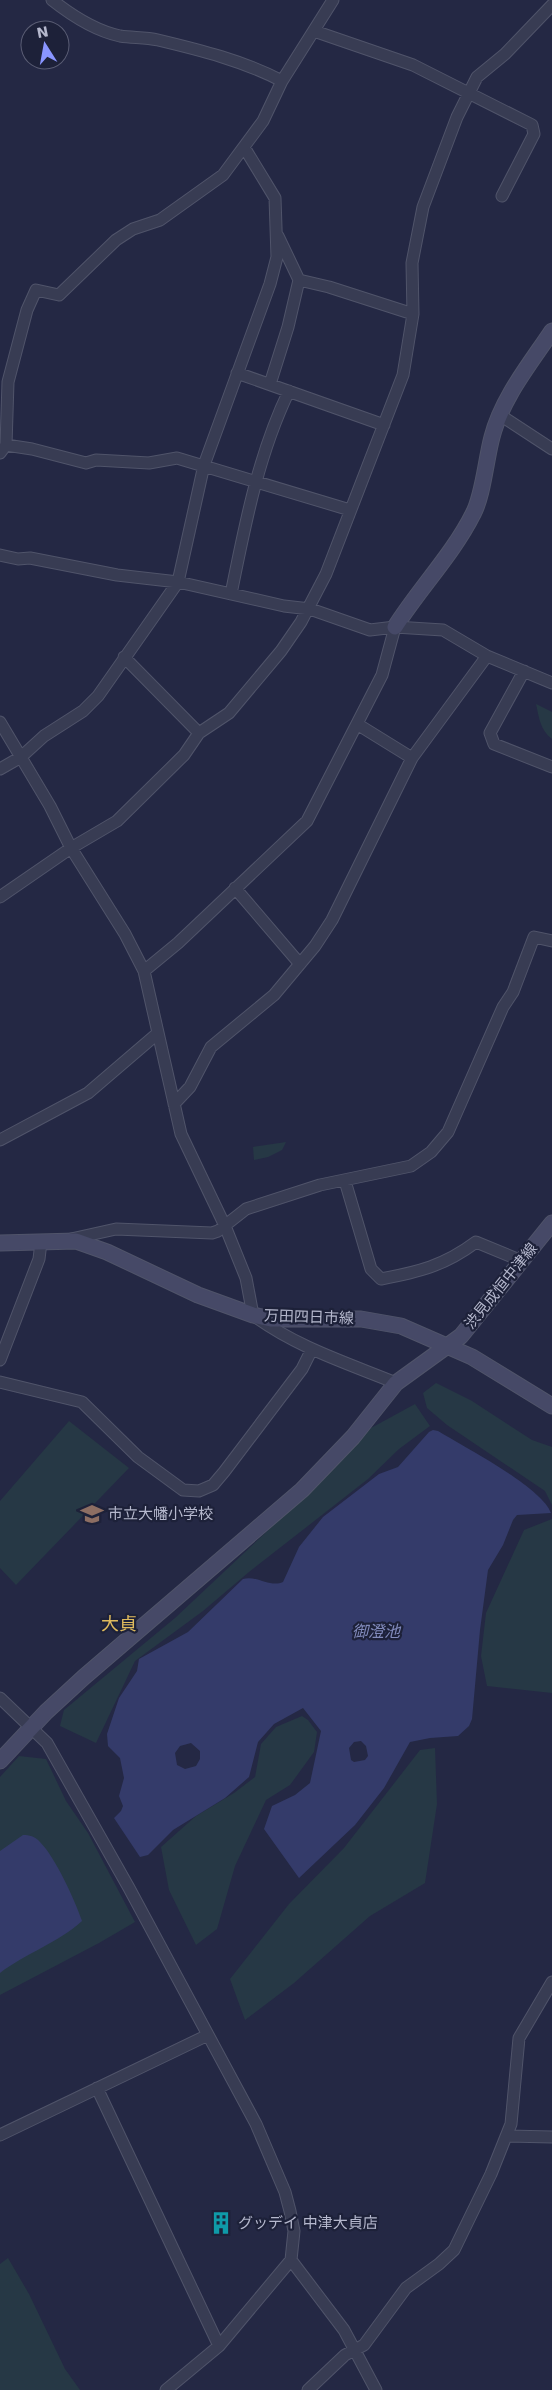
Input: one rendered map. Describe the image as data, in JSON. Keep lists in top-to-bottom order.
{
  "streets": {
    "street": ["渋見成恒中津線", "万田四日市線"]
  },
  "crossings": [
    ["渋見成恒中津線", "万田四日市線"]
  ],
  "districts": ["大貞"],
  "water": ["御澄池"],
  "places": {
    "school or university": ["市立大幡小学校"],
    "building": ["グッデイ 中津大貞店"]
  },
  "north": "top"
}
